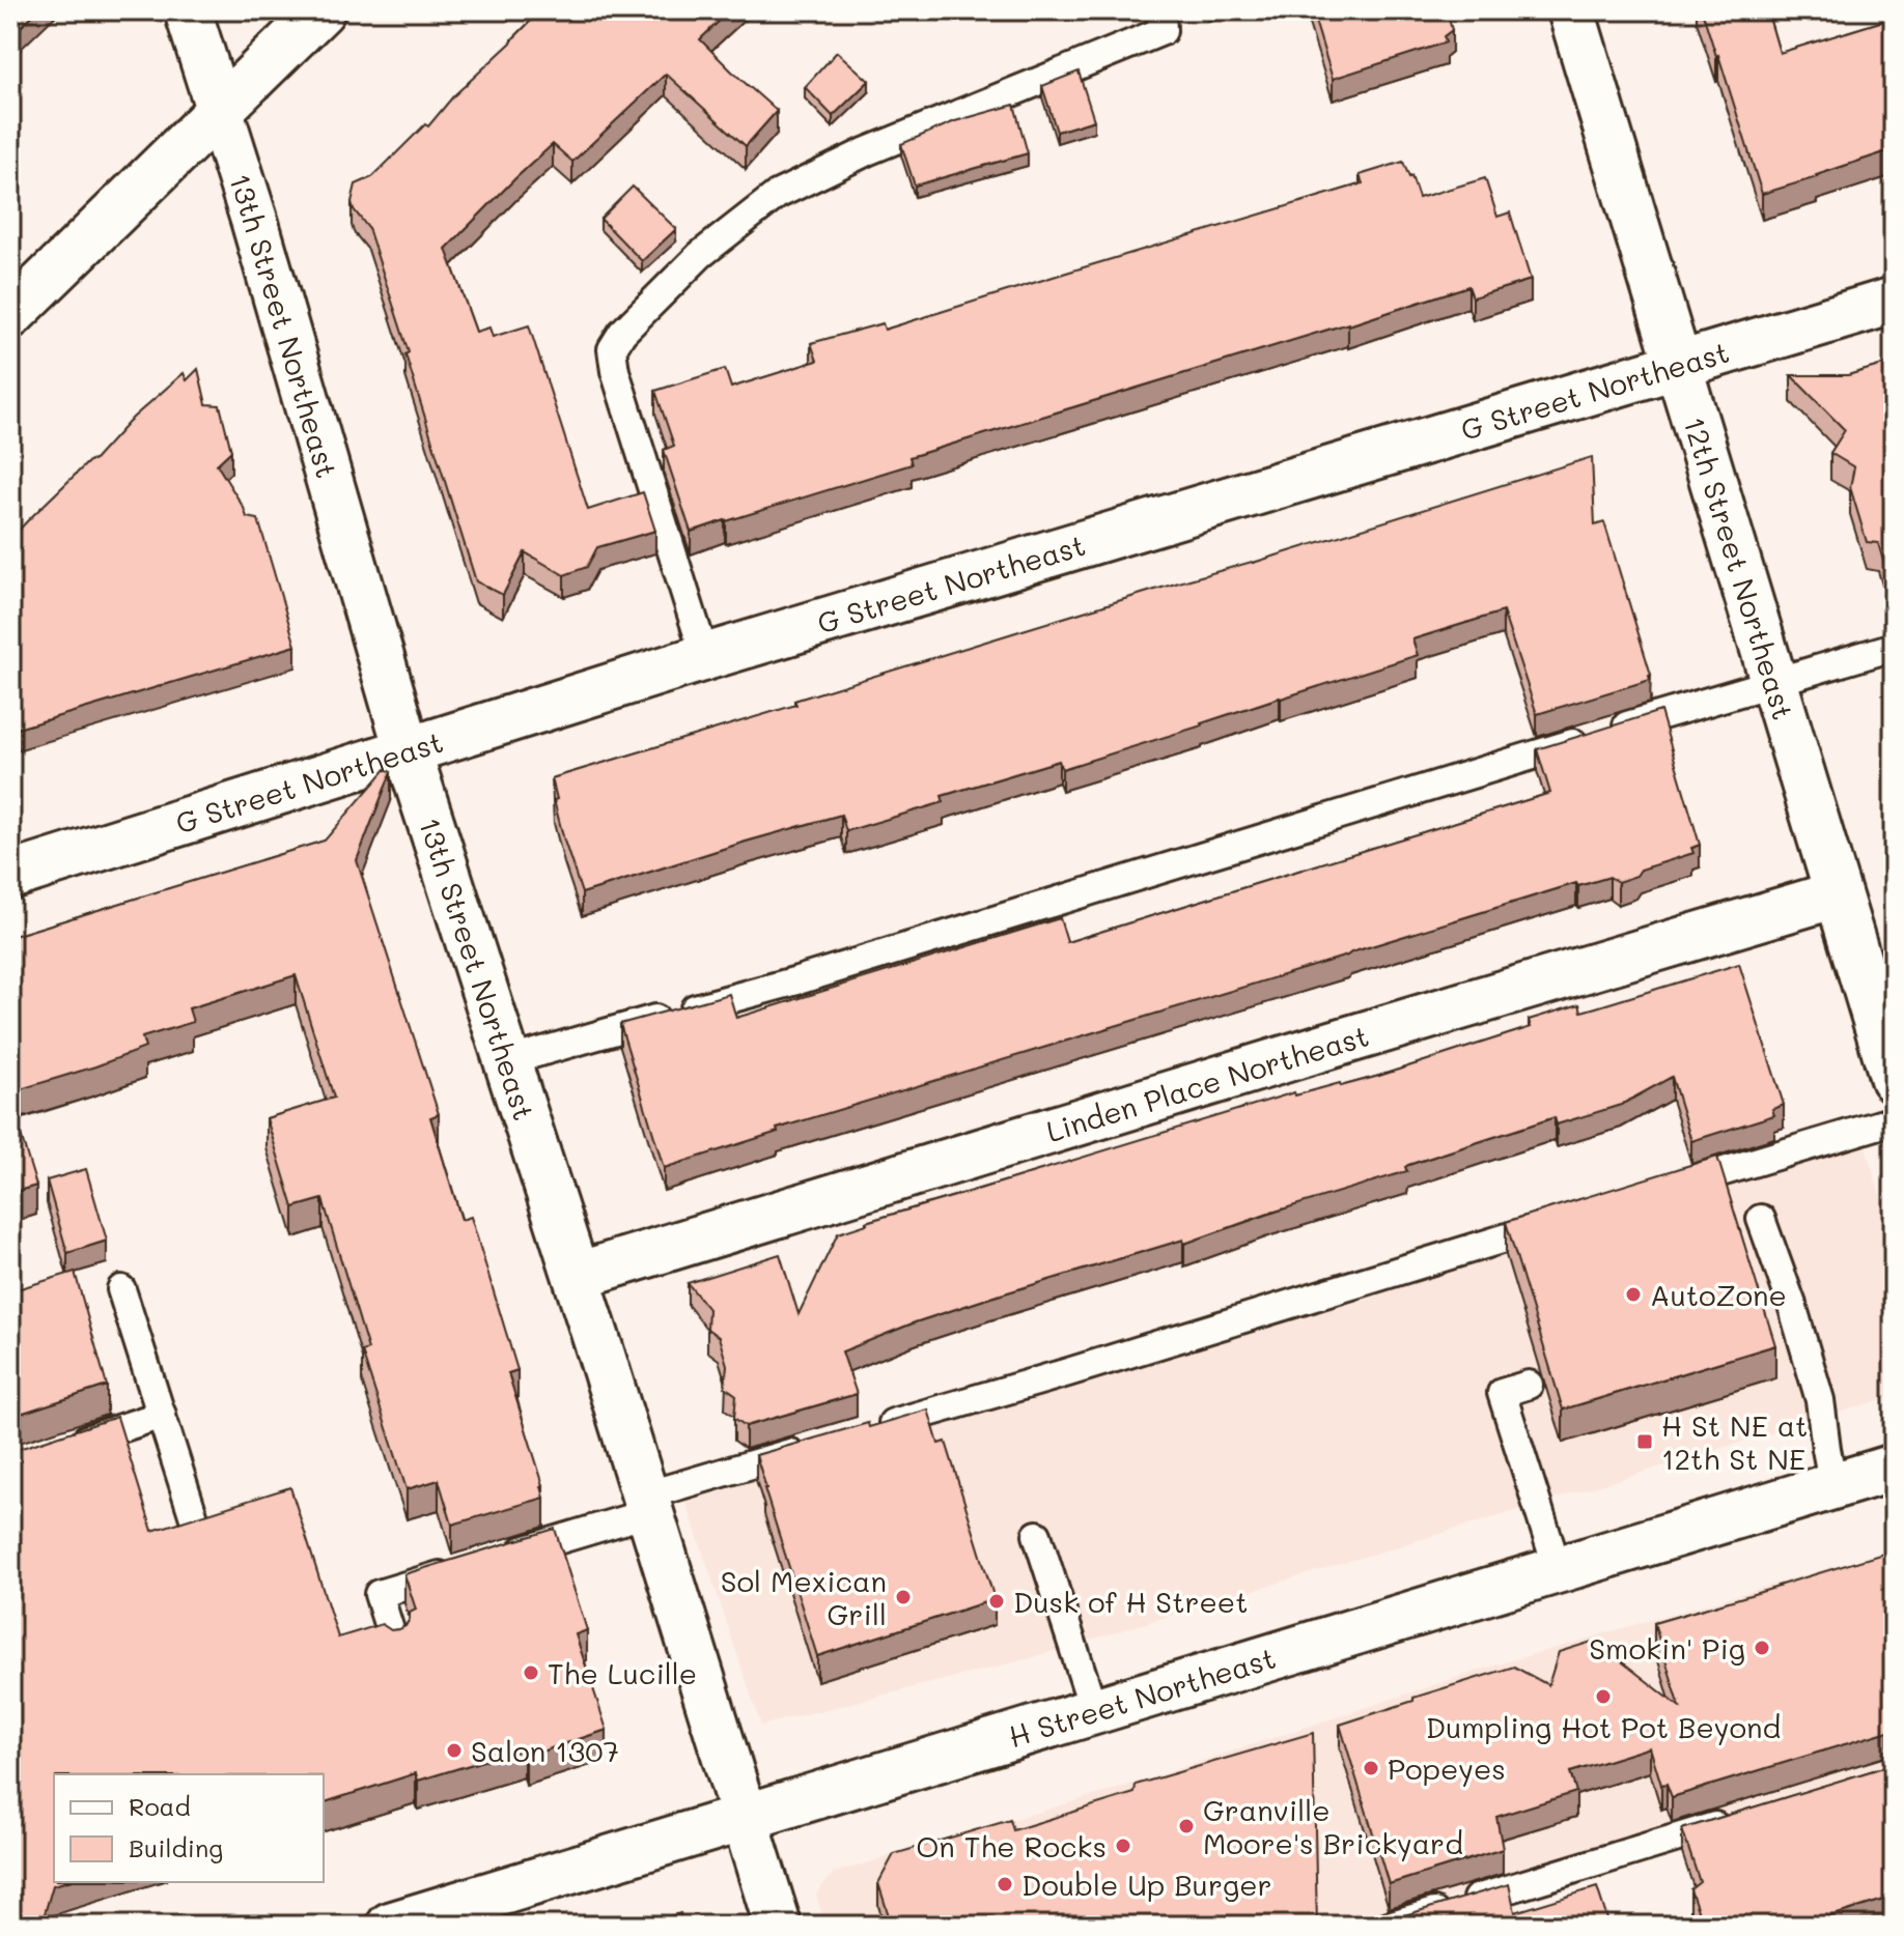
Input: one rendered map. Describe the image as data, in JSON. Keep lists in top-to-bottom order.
{
  "streets": {
    "street": [
      "13th Street Northeast",
      "G Street Northeast",
      "12th Street Northeast",
      "Linden Place Northeast",
      "H Street Northeast"
    ]
  },
  "crossings": [
    ["13th Street Northeast", "G Street Northeast"],
    ["13th Street Northeast", "Linden Place Northeast"],
    ["13th Street Northeast", "H Street Northeast"],
    ["G Street Northeast", "12th Street Northeast"],
    ["12th Street Northeast", "Linden Place Northeast"]
  ],
  "places": {
    "other": [
      "AutoZone",
      "Sol Mexican Grill",
      "Dusk of H Street",
      "Smokin' Pig",
      "The Lucille",
      "Dumpling Hot Pot Beyond",
      "Salon 1307",
      "Popeyes",
      "Granville Moore's Brickyard",
      "On The Rocks",
      "Double Up Burger"
    ],
    "transit": ["H St NE at 12th St NE"]
  },
  "legend": ["Road", "Building"]
}
